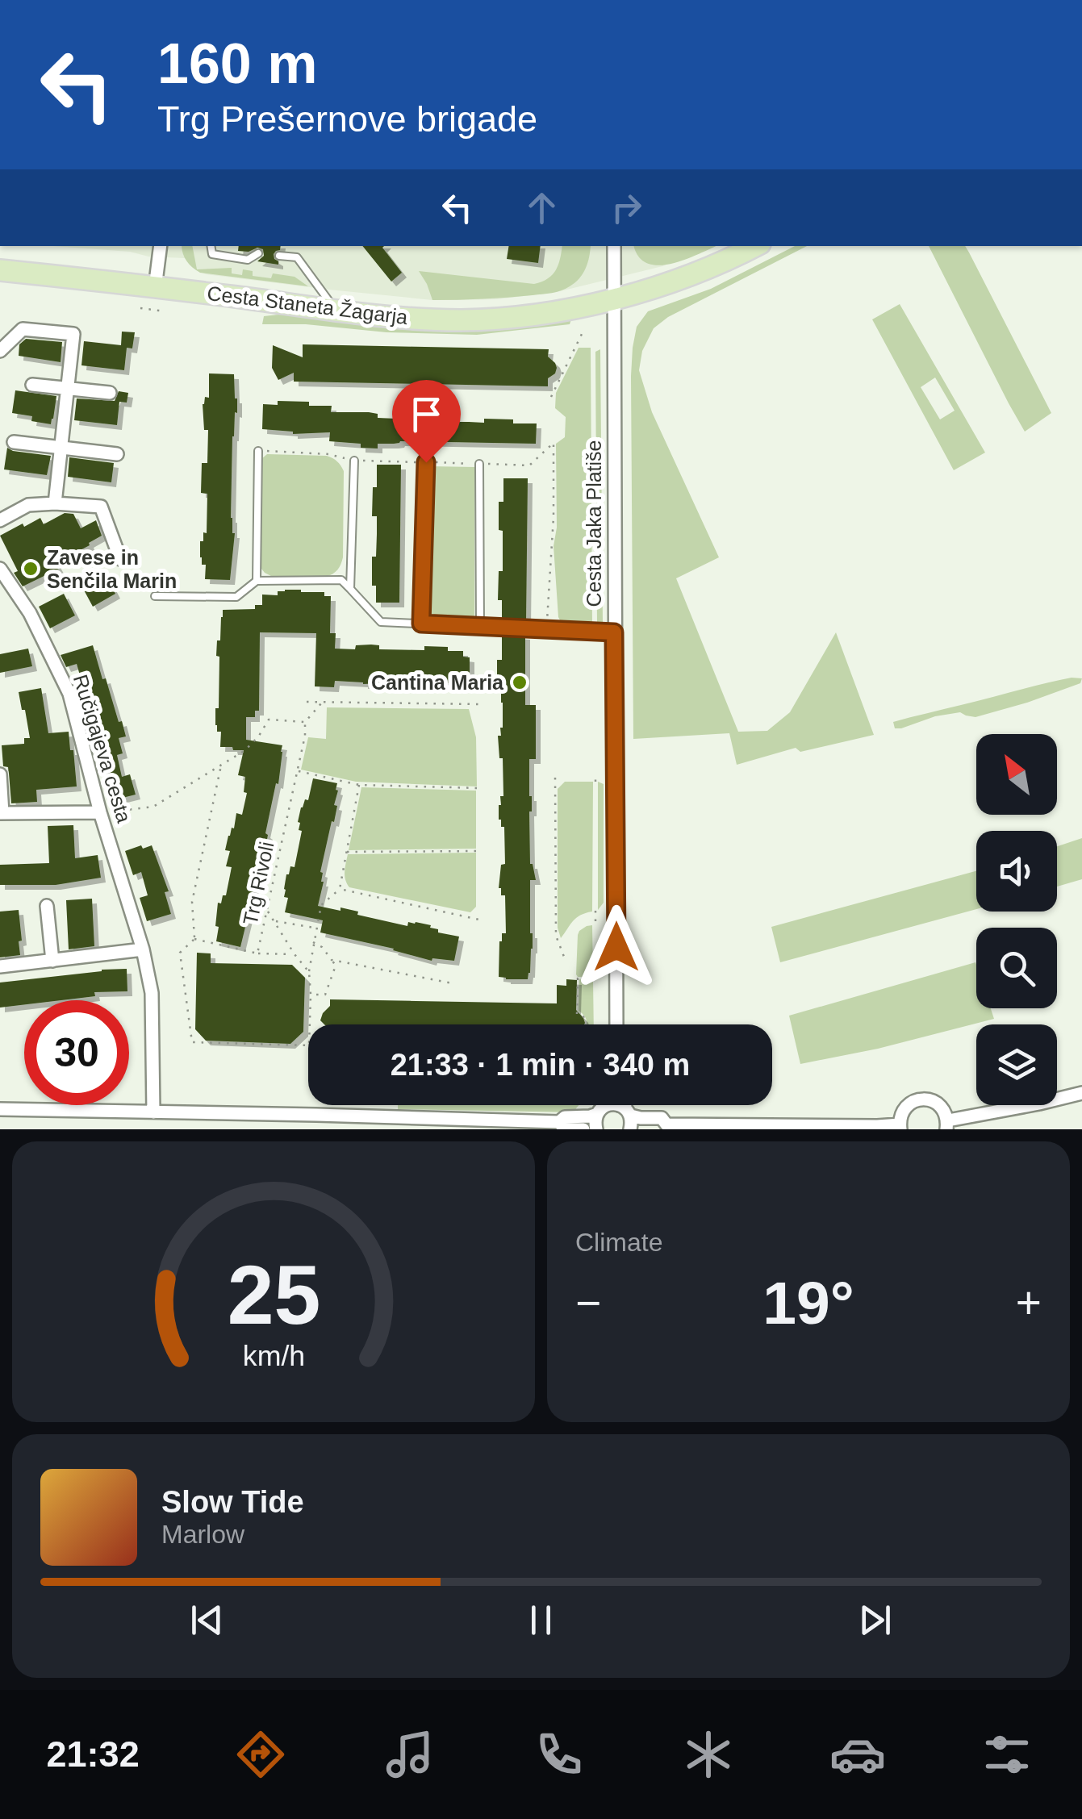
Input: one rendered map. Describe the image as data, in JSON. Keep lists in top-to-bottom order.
{
  "streets": {
    "main road": ["Cesta Staneta Žagarja"],
    "street": ["Cesta Jaka Platiše", "Ručigajeva cesta"],
    "path": ["Trg Rivoli"]
  },
  "crossings": [
    ["Cesta Staneta Žagarja", "Cesta Jaka Platiše"]
  ],
  "places": ["Zavese in Senčila Marin", "Cantina Maria"],
  "north": "top left",
  "page": {
    "turn": ["160 m", "Trg Prešernove brigade"],
    "limit": "30",
    "trip": "21:33 · 1 min · 340 m",
    "tile": "Climate",
    "heat": ["−", "19°", "+"],
    "song": ["Slow Tide", "Marlow"],
    "tabs": "21:32",
    "gauge": ["25", "km/h"]
  }
}
